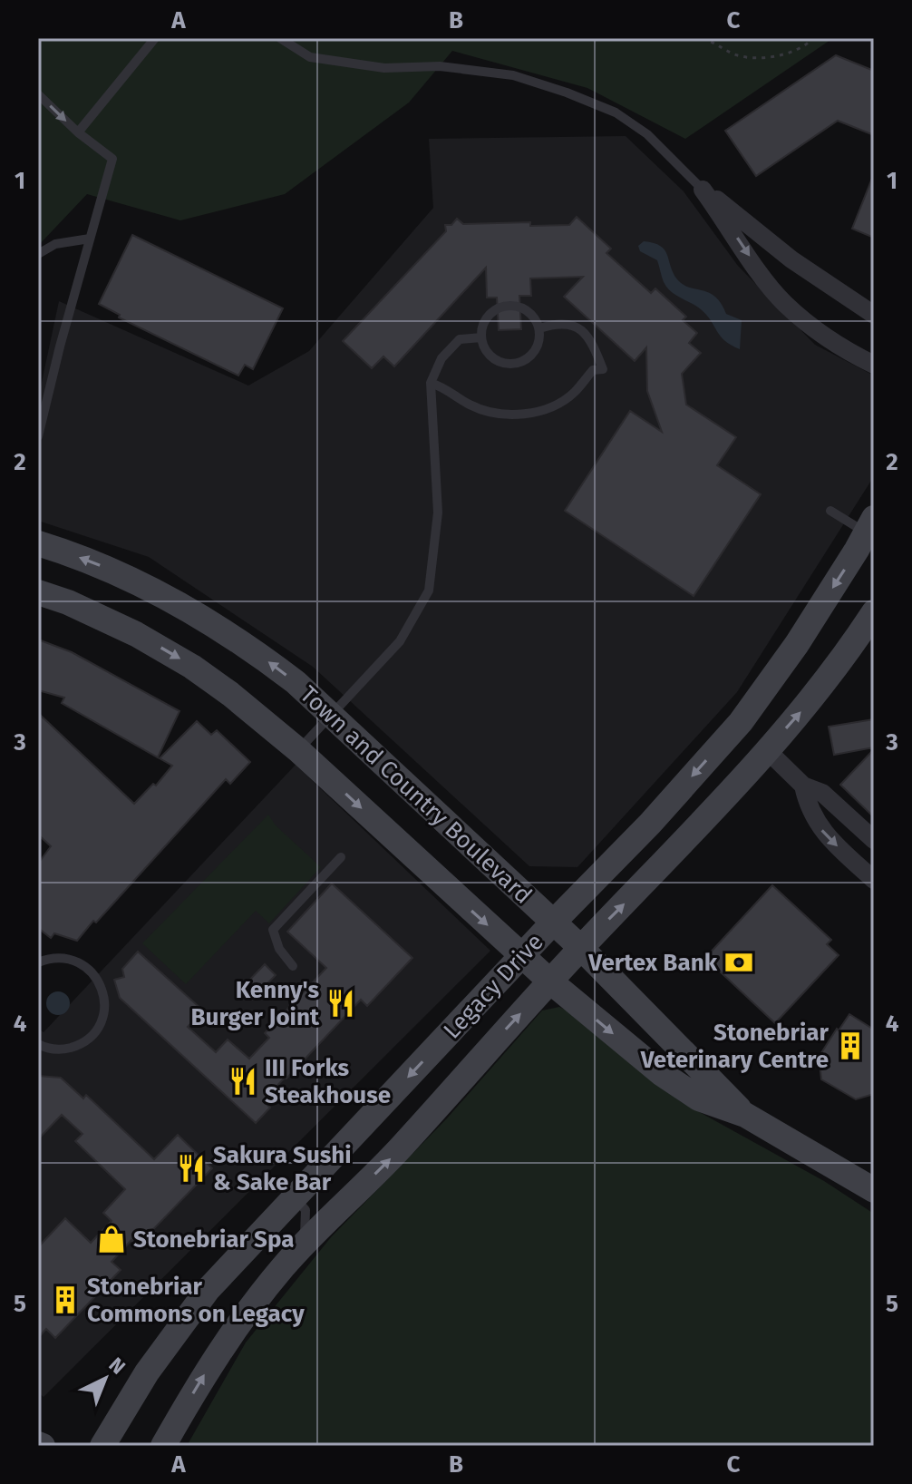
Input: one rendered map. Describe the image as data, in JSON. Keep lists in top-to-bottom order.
{
  "streets": {
    "main road": ["Town and Country Boulevard", "Legacy Drive"]
  },
  "crossings": [
    ["Town and Country Boulevard", "Legacy Drive"]
  ],
  "places": {
    "bank": ["Vertex Bank"],
    "restaurant": ["Kenny's Burger Joint", "III Forks Steakhouse", "Sakura Sushi & Sake Bar"],
    "building": ["Stonebriar Veterinary Centre", "Stonebriar Commons on Legacy"],
    "shop": ["Stonebriar Spa"]
  },
  "north": "top right",
  "grid": {
    "columns": ["A", "B", "C"],
    "rows": [
      "1",
      "2",
      "3",
      "4",
      "5"
    ]
  }
}
